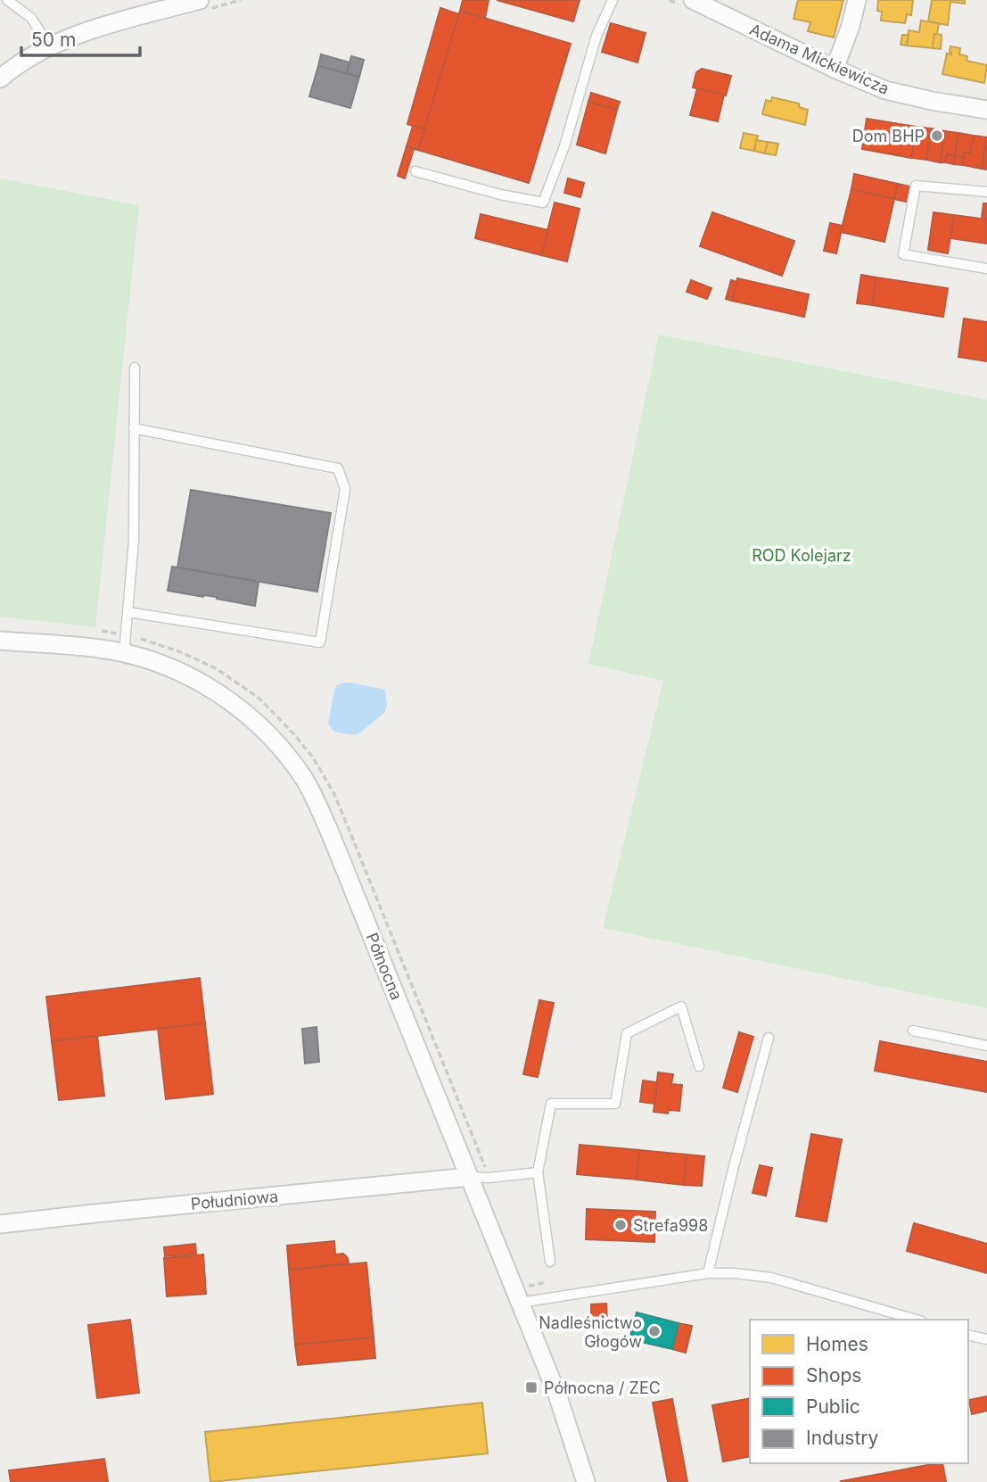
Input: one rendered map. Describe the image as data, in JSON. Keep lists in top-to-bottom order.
{
  "streets": {
    "street": ["Adama Mickiewicza", "Północna", "Południowa"]
  },
  "crossings": [
    ["Północna", "Południowa"]
  ],
  "parks": ["ROD Kolejarz"],
  "places": {
    "other": ["Dom BHP", "Strefa998", "Nadleśnictwo Głogów"],
    "transit": ["Północna / ZEC"]
  },
  "legend": [
    "Homes",
    "Shops",
    "Public",
    "Industry"
  ],
  "scale_bar": "50 m"
}
